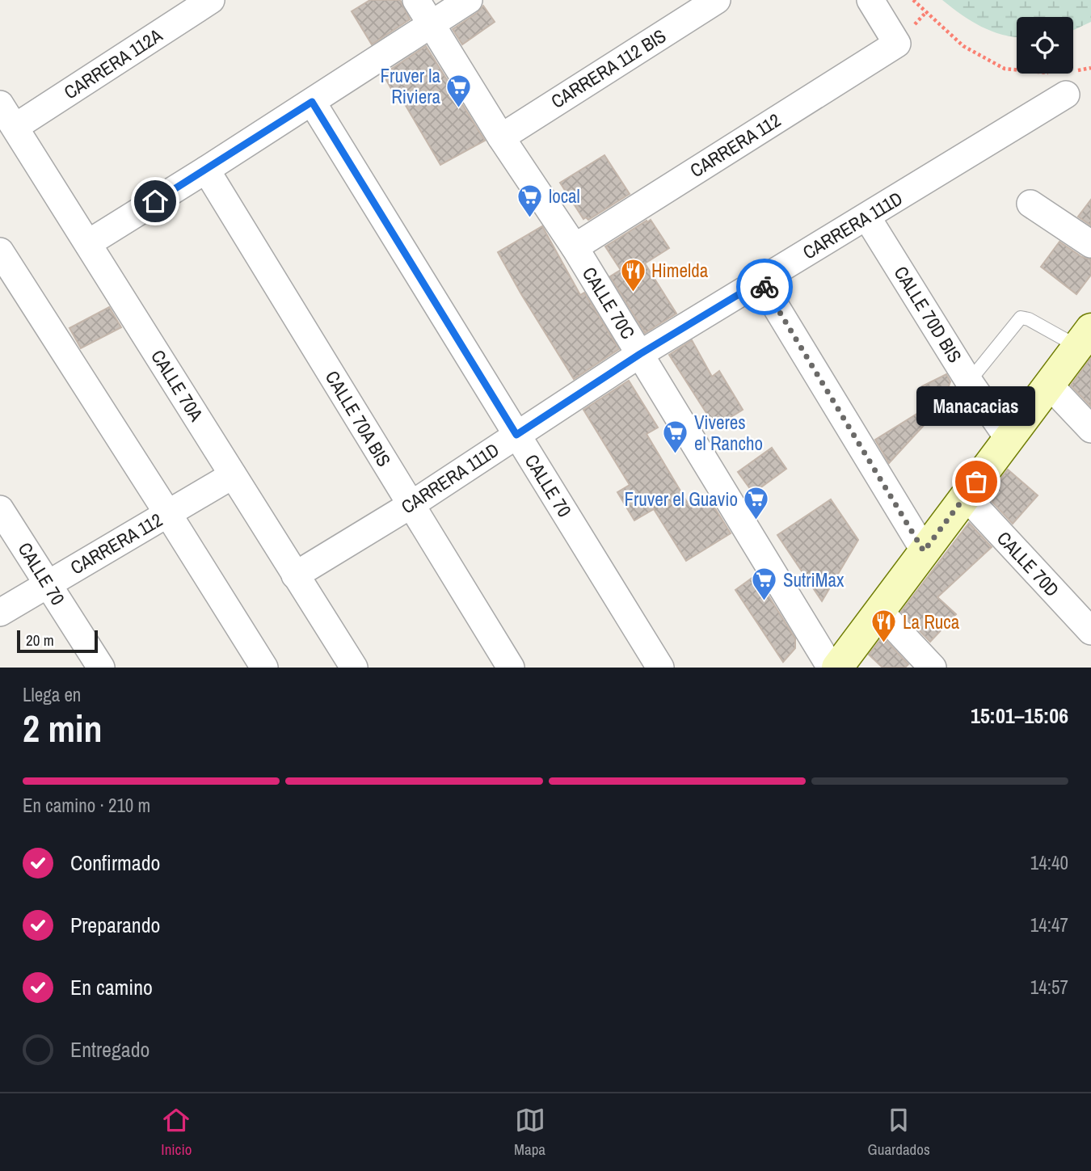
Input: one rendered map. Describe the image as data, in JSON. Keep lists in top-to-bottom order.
{
  "streets": {
    "street": [
      "CARRERA 112A",
      "CARRERA 112 BIS",
      "CARRERA 112",
      "CARRERA 111D",
      "CALLE 70C",
      "CALLE 70D BIS",
      "CALLE 70A",
      "CALLE 70A BIS",
      "CALLE 70",
      "CALLE 70D"
    ]
  },
  "crossings": [
    ["CARRERA 112A", "CALLE 70A"],
    ["CARRERA 112 BIS", "CALLE 70C"],
    ["CARRERA 112", "CALLE 70C"],
    ["CARRERA 112", "CALLE 70A"],
    ["CARRERA 112", "CALLE 70"],
    ["CARRERA 111D", "CALLE 70C"],
    ["CARRERA 111D", "CALLE 70D BIS"],
    ["CARRERA 111D", "CALLE 70A"],
    ["CARRERA 111D", "CALLE 70A BIS"],
    ["CARRERA 111D", "CALLE 70"]
  ],
  "places": {
    "supermarket": [
      "Fruver la Riviera",
      "local",
      "Viveres el Rancho",
      "Fruver el Guavio",
      "SutriMax"
    ],
    "restaurant": ["Himelda", "La Ruca"],
    "other": ["Manacacias"]
  },
  "scale_bar": "20 m",
  "page": {
    "bubble": "Manacacias",
    "scale": "20 m",
    "heading": ["2 min", "Llega en", "15:01–15:06"],
    "bar": "En camino · 210 m",
    "list": [
      ["Confirmado", "14:40"],
      ["Preparando", "14:47"],
      ["En camino", "14:57"],
      "Entregado"
    ],
    "tabs": ["Inicio", "Mapa", "Guardados"]
  }
}
